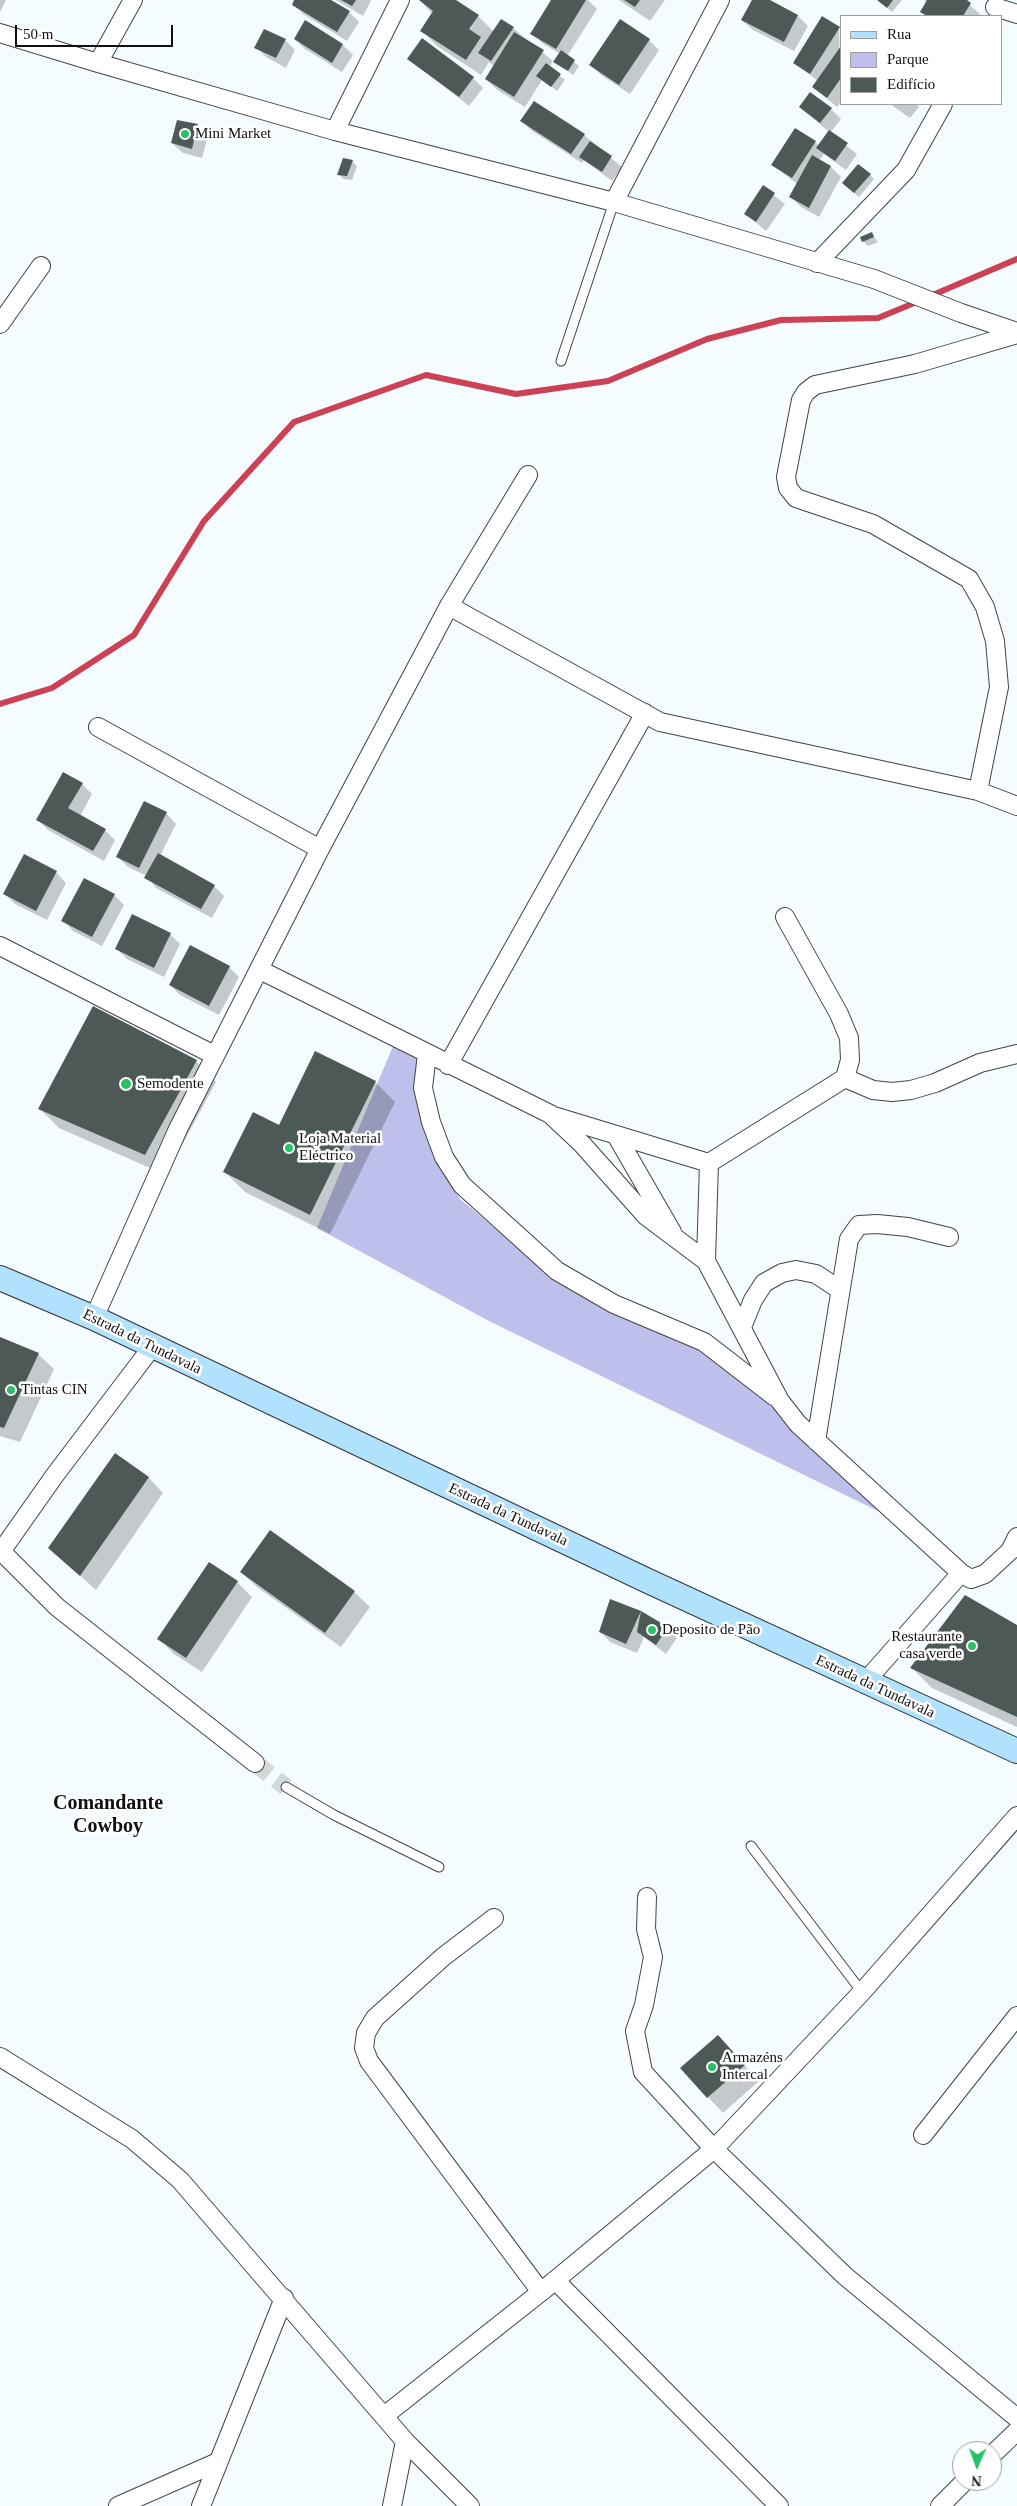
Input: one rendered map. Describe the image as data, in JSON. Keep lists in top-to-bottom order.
{
  "streets": {
    "main road": ["Estrada da Tundavala"]
  },
  "districts": ["Comandante Cowboy"],
  "places": [
    "Mini Market",
    "Semodente",
    "Loja Material Eléctrico",
    "Tintas CIN",
    "Deposito de Pão",
    "Restaurante casa verde",
    "Armazéns Intercal"
  ],
  "legend": ["Rua", "Parque", "Edifício"],
  "scale_bar": "50 m",
  "north": "bottom"
}
